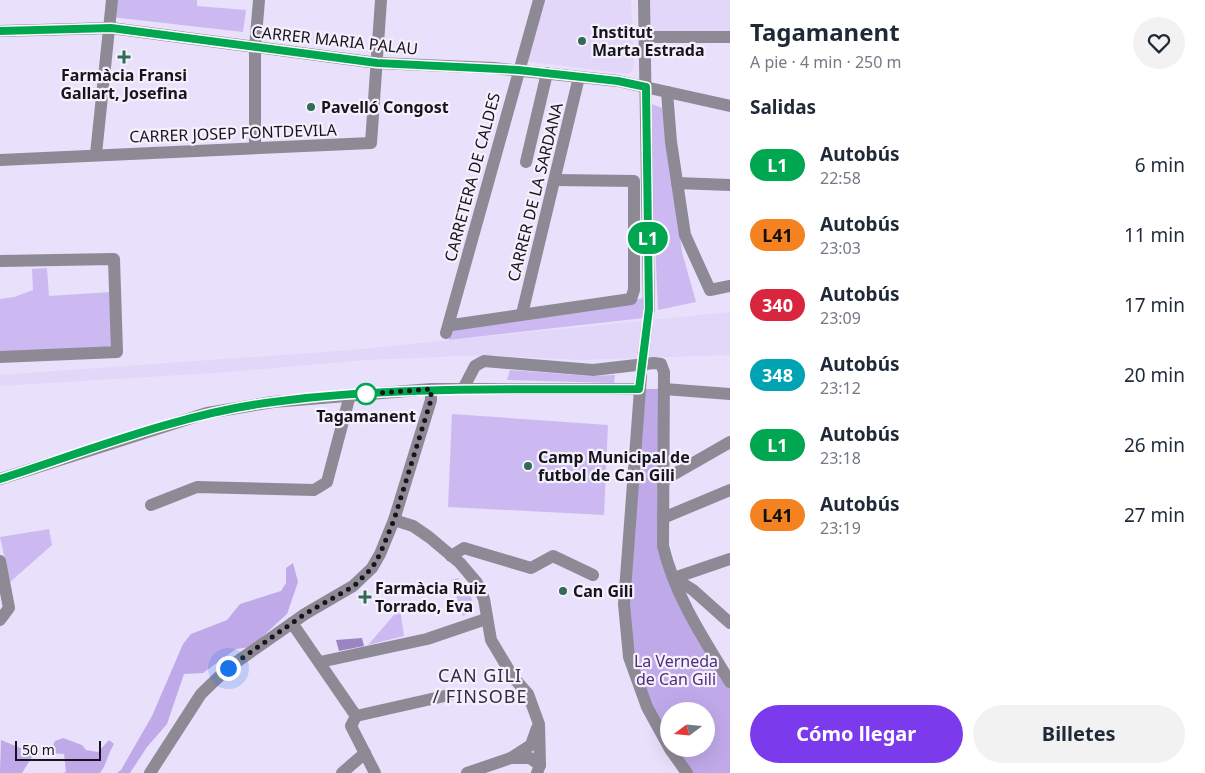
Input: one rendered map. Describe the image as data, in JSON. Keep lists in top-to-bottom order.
{
  "streets": {
    "street": [
      "CARRER MARIA PALAU",
      "CARRER JOSEP FONTDEVILA",
      "CARRETERA DE CALDES",
      "CARRER DE LA SARDANA"
    ]
  },
  "crossings": [
    ["CARRER MARIA PALAU", "CARRER JOSEP FONTDEVILA"],
    ["CARRER MARIA PALAU", "CARRETERA DE CALDES"],
    ["CARRER MARIA PALAU", "CARRER DE LA SARDANA"],
    ["CARRETERA DE CALDES", "CARRER DE LA SARDANA"]
  ],
  "districts": ["CAN GILI / FINSOBE"],
  "parks": ["La Verneda de Can Gili"],
  "places": {
    "other": [
      "Institut Marta Estrada",
      "Pavelló Congost",
      "Tagamanent",
      "Camp Municipal de futbol de Can Gili",
      "Can Gili"
    ],
    "health": ["Farmàcia Fransi Gallart, Josefina", "Farmàcia Ruiz Torrado, Eva"]
  },
  "lines": ["bus line L1"],
  "scale_bar": "50 m",
  "north": "left",
  "page": {
    "on_map": "L1",
    "heading": [
      ["Tagamanent", "A pie · 4 min · 250 m"],
      "Salidas"
    ],
    "list": [
      {
        "mark": "L1",
        "name": "Autobús",
        "note": "22:58",
        "value": "6 min"
      },
      {
        "mark": "L41",
        "name": "Autobús",
        "note": "23:03",
        "value": "11 min"
      },
      {
        "mark": "340",
        "name": "Autobús",
        "note": "23:09",
        "value": "17 min"
      },
      {
        "mark": "348",
        "name": "Autobús",
        "note": "23:12",
        "value": "20 min"
      },
      {
        "mark": "L1",
        "name": "Autobús",
        "note": "23:18",
        "value": "26 min"
      },
      {
        "mark": "L41",
        "name": "Autobús",
        "note": "23:19",
        "value": "27 min"
      }
    ],
    "buttons": ["Cómo llegar", "Billetes"],
    "scale": "50 m"
  }
}
